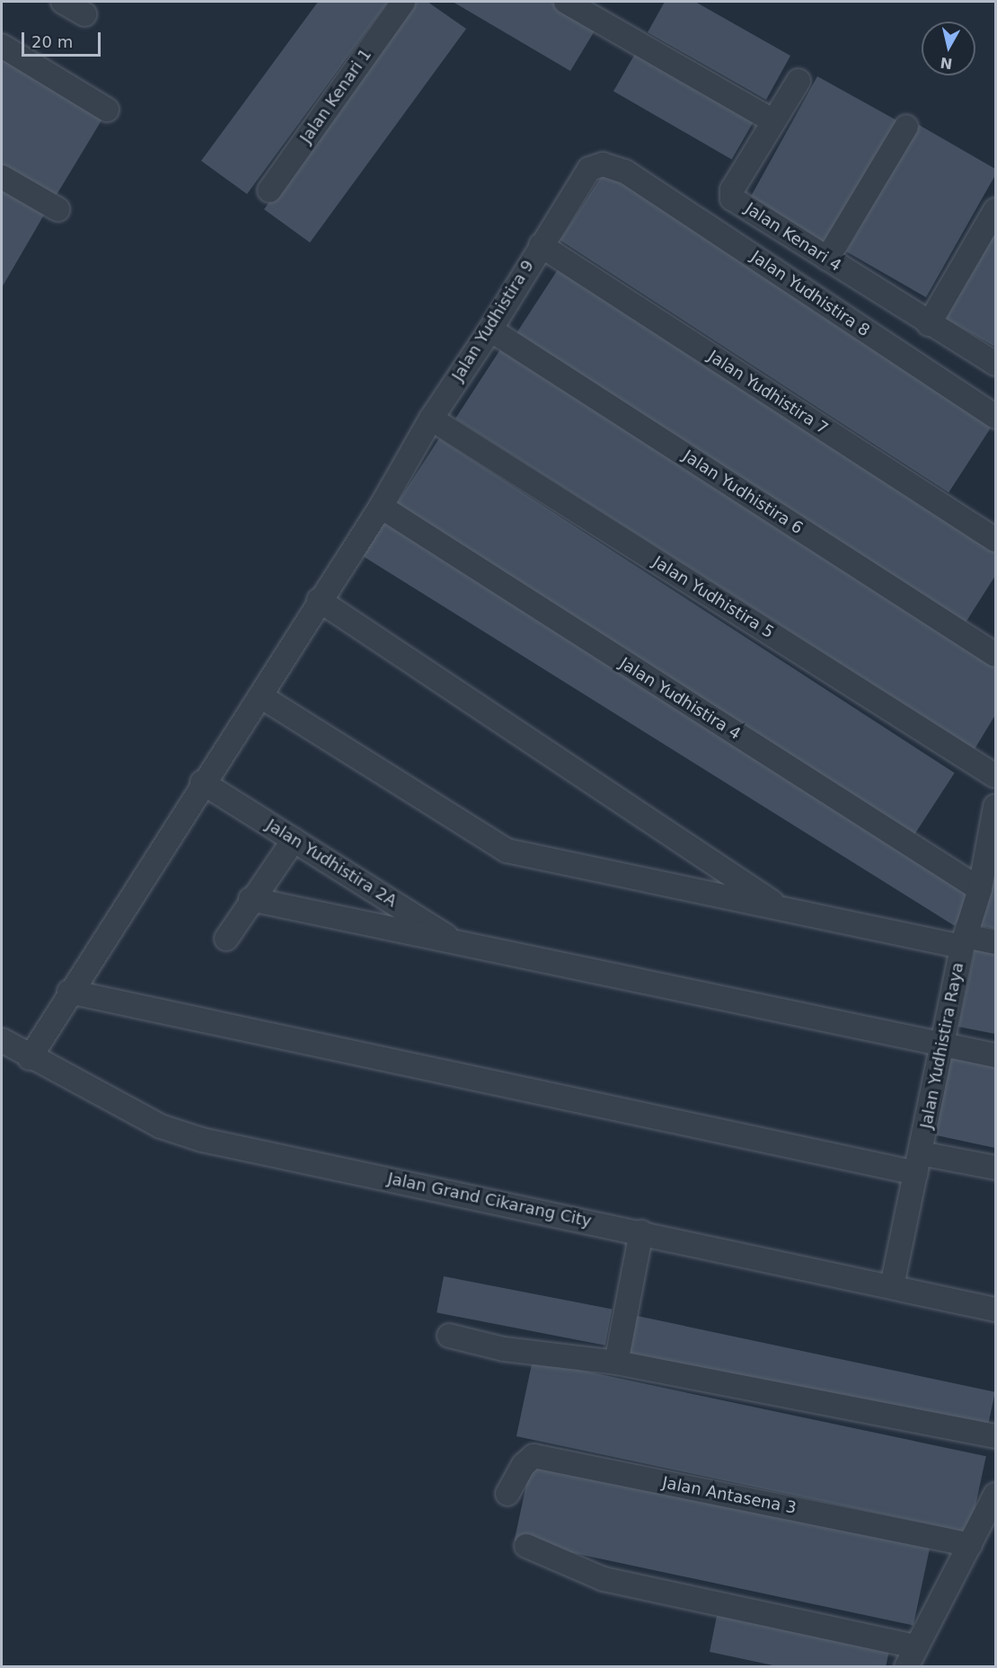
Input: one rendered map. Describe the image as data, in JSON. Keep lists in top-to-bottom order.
{
  "streets": {
    "street": [
      "Jalan Kenari 1",
      "Jalan Kenari 4",
      "Jalan Yudhistira 8",
      "Jalan Yudhistira 9",
      "Jalan Yudhistira 7",
      "Jalan Yudhistira 6",
      "Jalan Yudhistira 5",
      "Jalan Yudhistira 4",
      "Jalan Yudhistira 2A",
      "Jalan Yudhistira Raya",
      "Jalan Grand Cikarang City",
      "Jalan Antasena 3"
    ]
  },
  "crossings": [
    ["Jalan Yudhistira 8", "Jalan Yudhistira 9"],
    ["Jalan Yudhistira 9", "Jalan Yudhistira 7"],
    ["Jalan Yudhistira 9", "Jalan Yudhistira 6"],
    ["Jalan Yudhistira 9", "Jalan Yudhistira 5"],
    ["Jalan Yudhistira 9", "Jalan Yudhistira 4"],
    ["Jalan Yudhistira 9", "Jalan Yudhistira 2A"],
    ["Jalan Yudhistira 9", "Jalan Grand Cikarang City"],
    ["Jalan Yudhistira 4", "Jalan Yudhistira Raya"],
    ["Jalan Yudhistira Raya", "Jalan Grand Cikarang City"]
  ],
  "scale_bar": "20 m",
  "north": "bottom"
}
